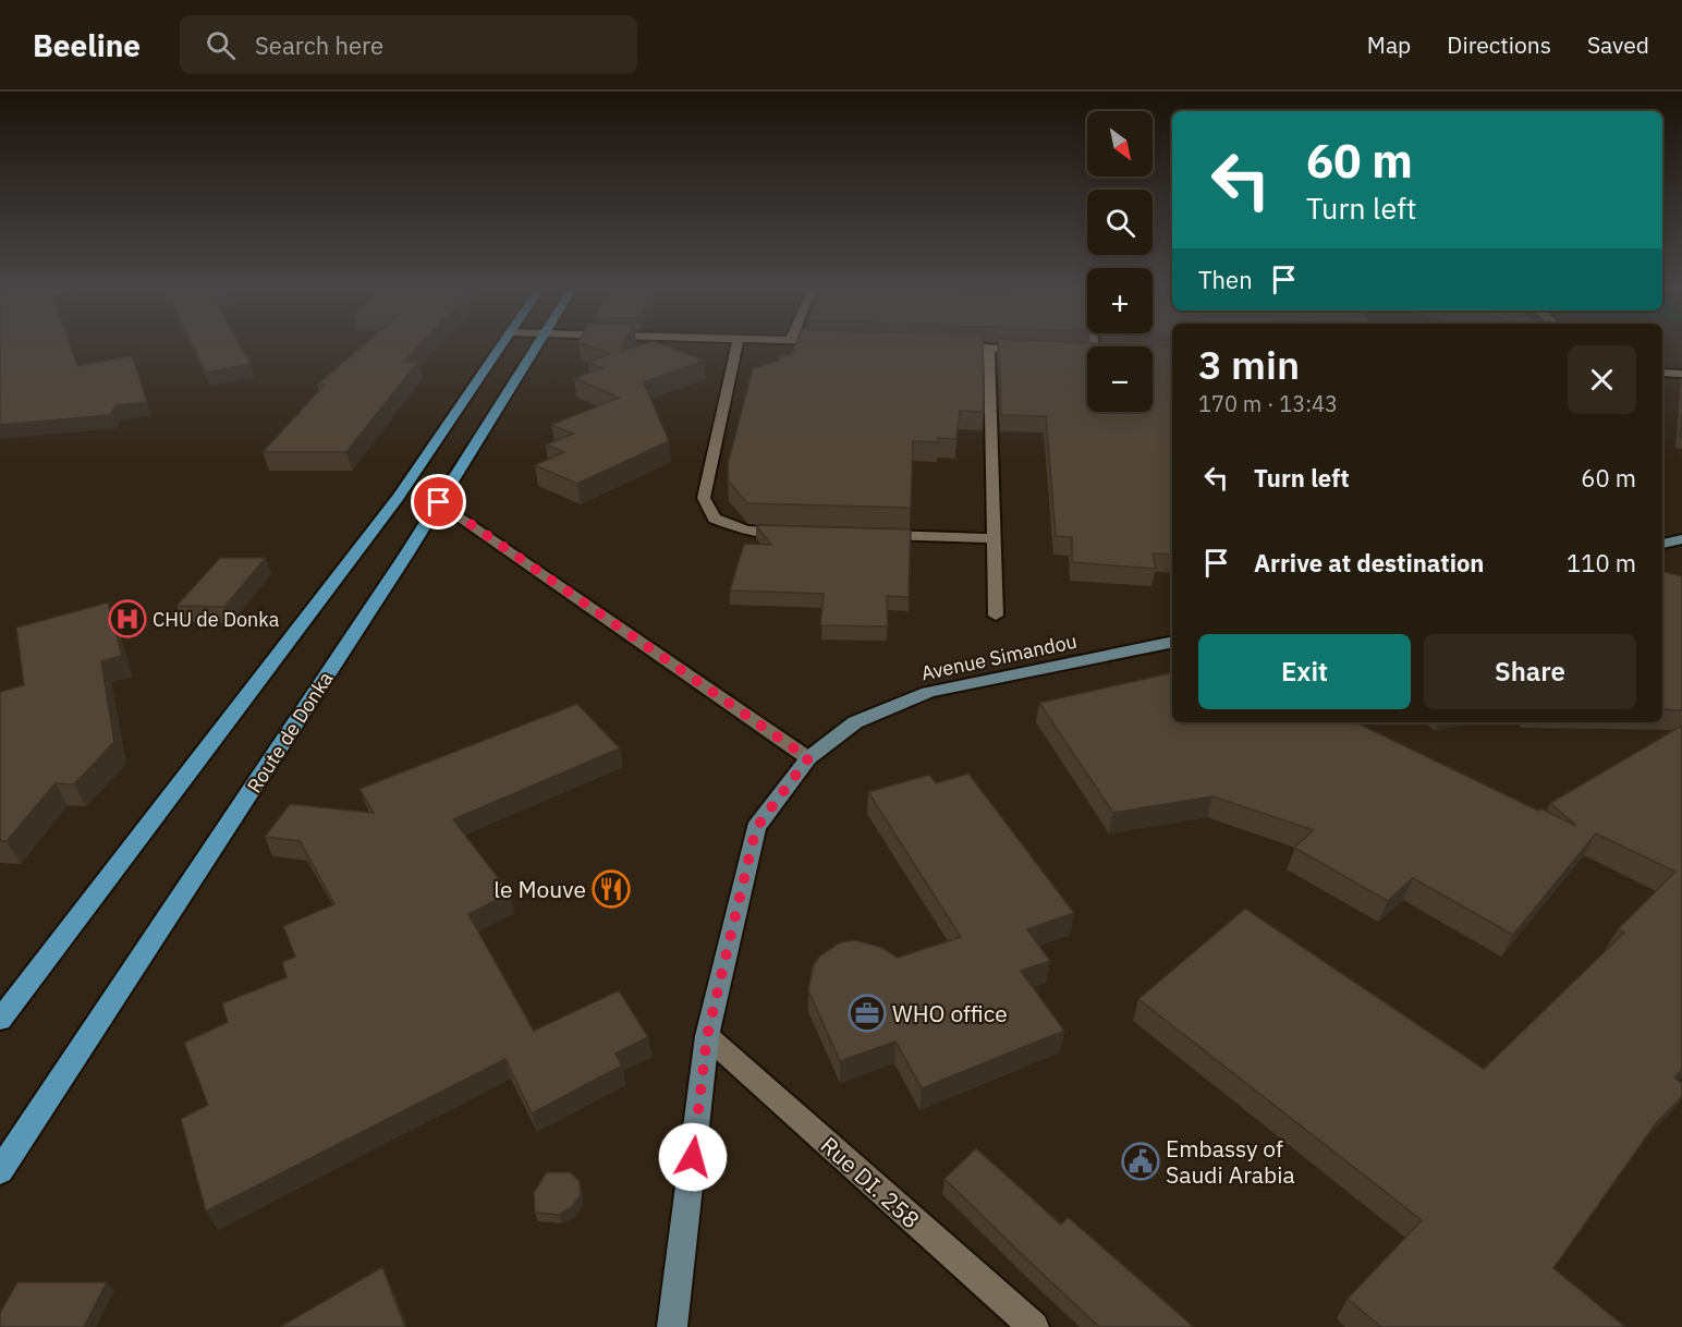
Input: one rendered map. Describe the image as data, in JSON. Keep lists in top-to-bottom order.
{
  "streets": {
    "main road": ["Avenue Simandou", "Route de Donka"],
    "street": ["Rue DI. 258"]
  },
  "crossings": [
    ["Avenue Simandou", "Rue DI. 258"]
  ],
  "places": {
    "hospital": ["CHU de Donka"],
    "restaurant": ["le Mouve"],
    "office": ["WHO office"],
    "public building": ["Embassy of Saudi Arabia"]
  },
  "north": "bottom right",
  "page": {
    "header": "Beeline",
    "search": "Search here",
    "nav": ["Map", "Directions", "Saved"],
    "map_buttons": ["+", "−"],
    "turn": ["60 m", "Turn left"],
    "then": "Then",
    "heading": ["3 min", "170 m · 13:43"],
    "list": [
      {
        "name": "Turn left",
        "value": "60 m"
      },
      {
        "name": "Arrive at destination",
        "value": "110 m"
      }
    ],
    "buttons": ["Exit", "Share"]
  }
}
